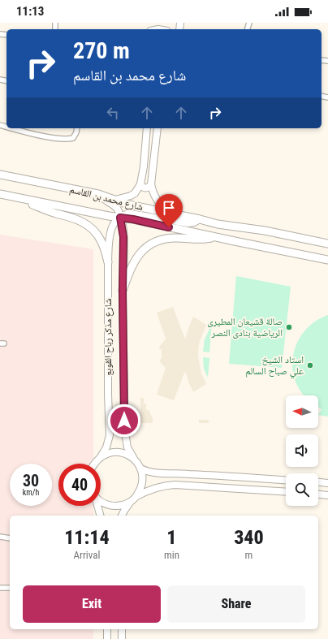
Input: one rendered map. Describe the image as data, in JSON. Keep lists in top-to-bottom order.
{
  "streets": {
    "main road": ["شارع محمد بن القاسم"],
    "street": ["شارع مذكر رباح القوبع"]
  },
  "crossings": [
    ["شارع محمد بن القاسم", "شارع مذكر رباح القوبع"]
  ],
  "places": ["صالة قشيعان المطيرى الرياضية بنادى النصر", "استاد الشيخ علي صباح السالم"],
  "north": "left",
  "page": {
    "status": "11:13",
    "turn": ["270 m", "شارع محمد بن القاسم"],
    "speed": "30 km/h",
    "limit": "40",
    "eta": [
      "11:14",
      "Arrival",
      "1",
      "min",
      "340",
      "m"
    ],
    "buttons": ["Exit", "Share"]
  }
}
